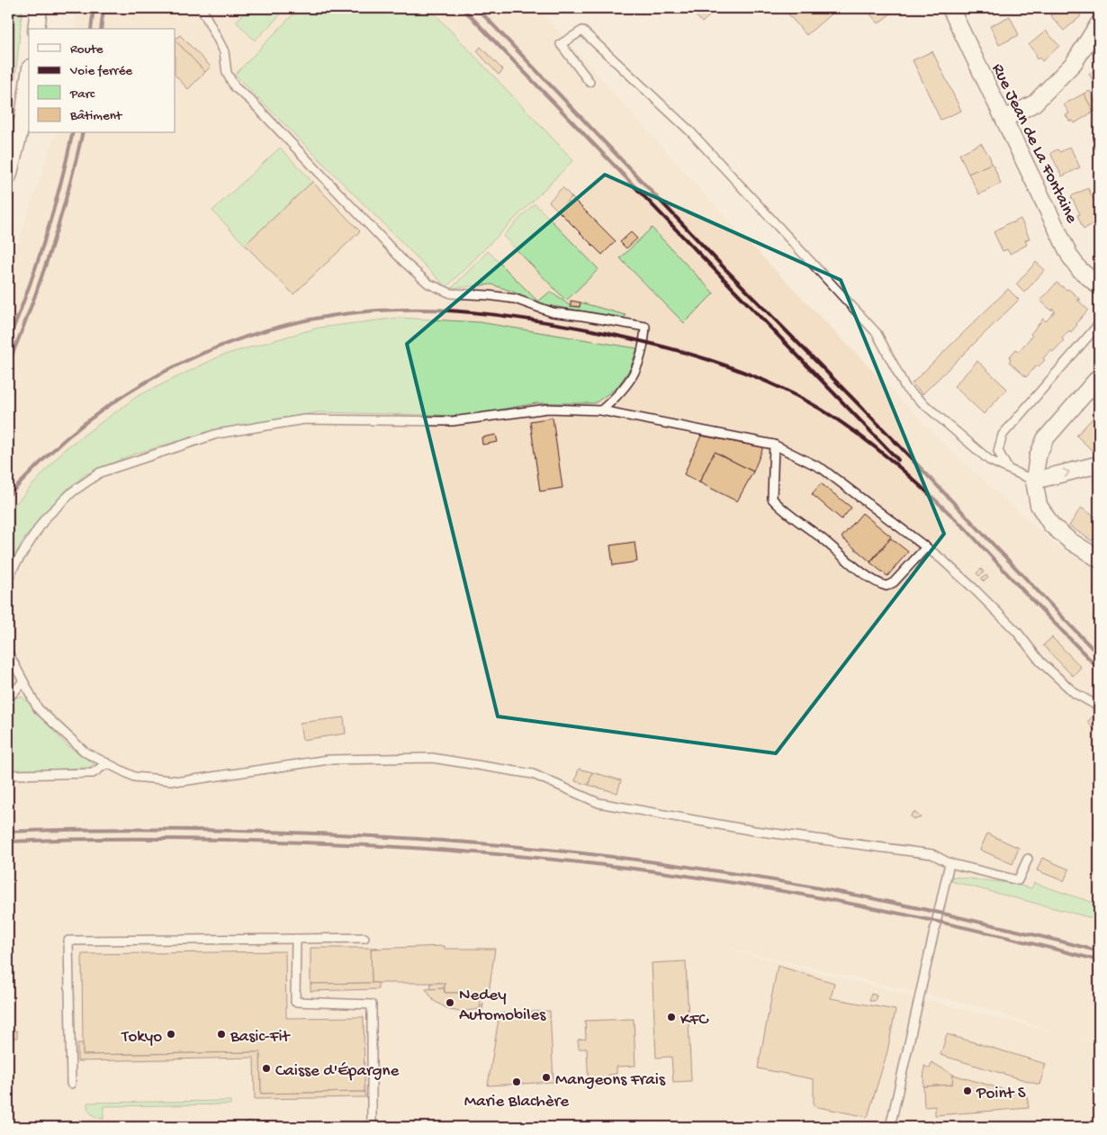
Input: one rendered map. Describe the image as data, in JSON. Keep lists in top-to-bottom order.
{
  "streets": {
    "street": ["Rue Jean de La Fontaine"]
  },
  "places": [
    "Nedey Automobiles",
    "KFC",
    "Tokyo",
    "Basic-Fit",
    "Caisse d'Épargne",
    "Mangeons Frais",
    "Marie Blachère",
    "Point S"
  ],
  "legend": [
    "Route",
    "Voie ferrée",
    "Parc",
    "Bâtiment"
  ]
}
